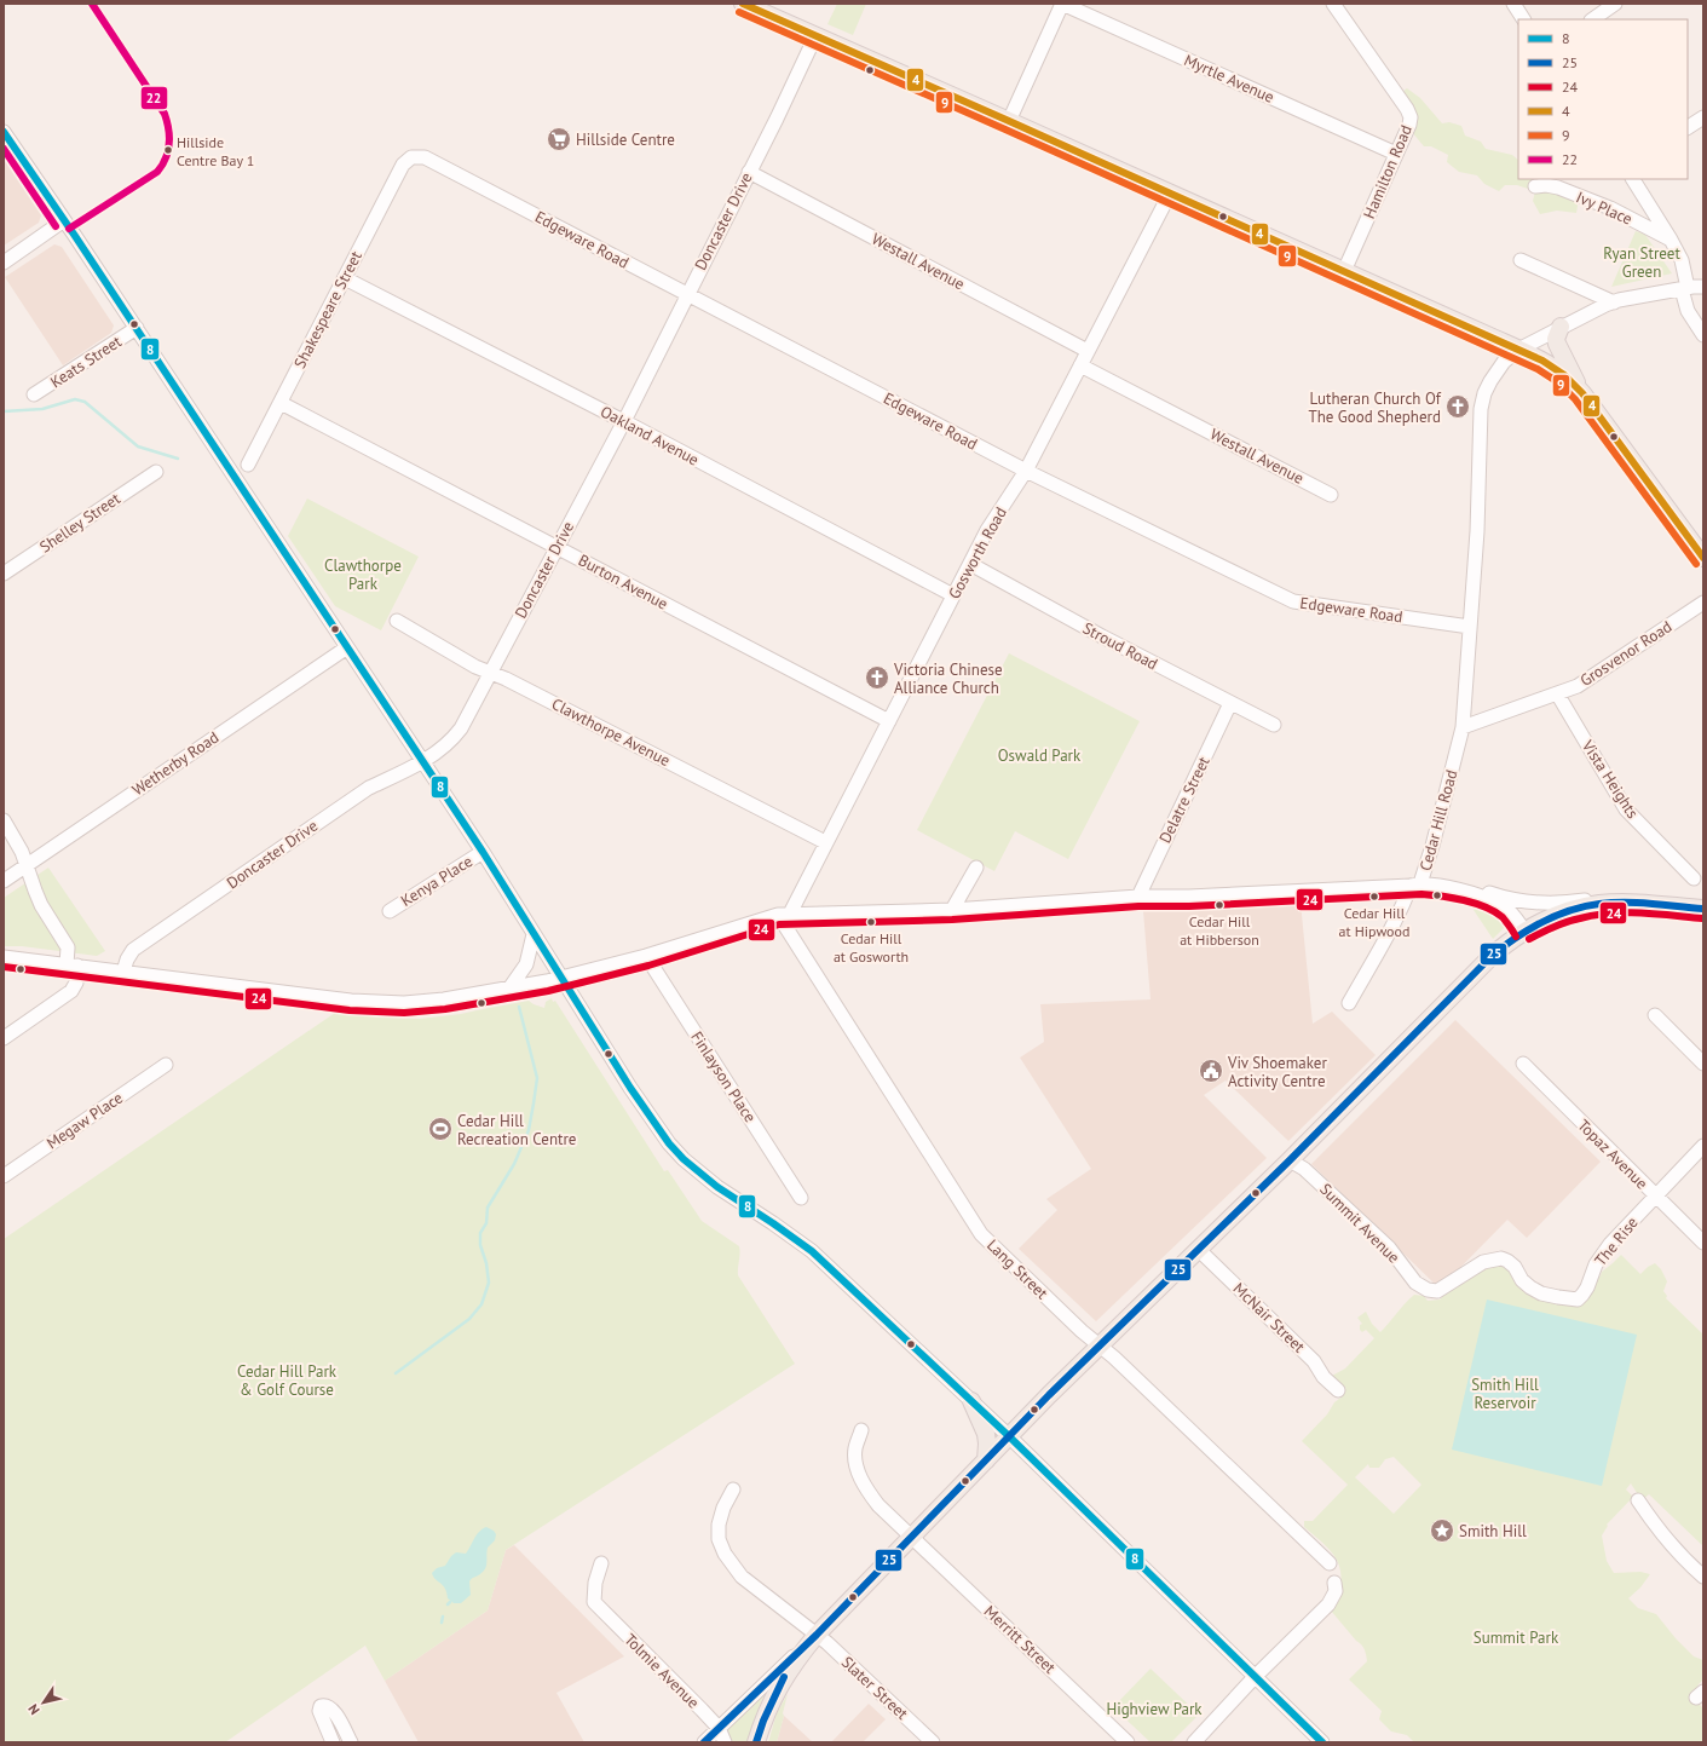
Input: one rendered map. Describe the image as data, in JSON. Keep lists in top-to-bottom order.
{
  "streets": {
    "street": [
      "Myrtle Avenue",
      "Hamilton Road",
      "Ivy Place",
      "Doncaster Drive",
      "Edgeware Road",
      "Westall Avenue",
      "Shakespeare Street",
      "Keats Street",
      "Oakland Avenue",
      "Shelley Street",
      "Gosworth Road",
      "Burton Avenue",
      "Stroud Road",
      "Grosvenor Road",
      "Clawthorpe Avenue",
      "Wetherby Road",
      "Vista Heights",
      "Delatre Street",
      "Cedar Hill Road",
      "Kenya Place",
      "Finlayson Place",
      "Megaw Place",
      "Topaz Avenue",
      "Summit Avenue",
      "The Rise",
      "Lang Street",
      "McNair Street",
      "Merritt Street",
      "Tolmie Avenue",
      "Slater Street"
    ]
  },
  "crossings": [
    ["Myrtle Avenue", "Hamilton Road"],
    ["Doncaster Drive", "Edgeware Road"],
    ["Doncaster Drive", "Westall Avenue"],
    ["Doncaster Drive", "Oakland Avenue"],
    ["Doncaster Drive", "Burton Avenue"],
    ["Doncaster Drive", "Clawthorpe Avenue"],
    ["Doncaster Drive", "Cedar Hill Road"],
    ["Edgeware Road", "Shakespeare Street"],
    ["Edgeware Road", "Gosworth Road"],
    ["Edgeware Road", "Cedar Hill Road"],
    ["Westall Avenue", "Gosworth Road"],
    ["Shakespeare Street", "Oakland Avenue"],
    ["Shakespeare Street", "Burton Avenue"],
    ["Oakland Avenue", "Gosworth Road"],
    ["Gosworth Road", "Burton Avenue"],
    ["Gosworth Road", "Stroud Road"],
    ["Gosworth Road", "Clawthorpe Avenue"],
    ["Gosworth Road", "Cedar Hill Road"],
    ["Gosworth Road", "Lang Street"],
    ["Stroud Road", "Delatre Street"],
    ["Grosvenor Road", "Vista Heights"],
    ["Grosvenor Road", "Cedar Hill Road"],
    ["Delatre Street", "Cedar Hill Road"],
    ["Cedar Hill Road", "Finlayson Place"],
    ["Cedar Hill Road", "Lang Street"],
    ["Topaz Avenue", "The Rise"],
    ["Summit Avenue", "The Rise"]
  ],
  "parks": [
    "Ryan Street Green",
    "Clawthorpe Park",
    "Oswald Park",
    "Cedar Hill Park & Golf Course",
    "Smith Hill Reservoir",
    "Summit Park",
    "Highview Park"
  ],
  "places": {
    "supermarket": ["Hillside Centre"],
    "other": [
      "Hillside Centre Bay 1",
      "Cedar Hill at Hipwood",
      "Cedar Hill at Hibberson",
      "Cedar Hill at Gosworth"
    ],
    "church": ["Lutheran Church Of The Good Shepherd", "Victoria Chinese Alliance Church"],
    "public building": ["Viv Shoemaker Activity Centre"],
    "sports": ["Cedar Hill Recreation Centre"],
    "place": ["Smith Hill"]
  },
  "lines": [
    "transit line 4",
    "transit line 22",
    "transit line 9",
    "transit line 8",
    "transit line 24",
    "transit line 25"
  ],
  "legend": [
    "8",
    "25",
    "24",
    "4",
    "9",
    "22"
  ],
  "north": "bottom left"
}
